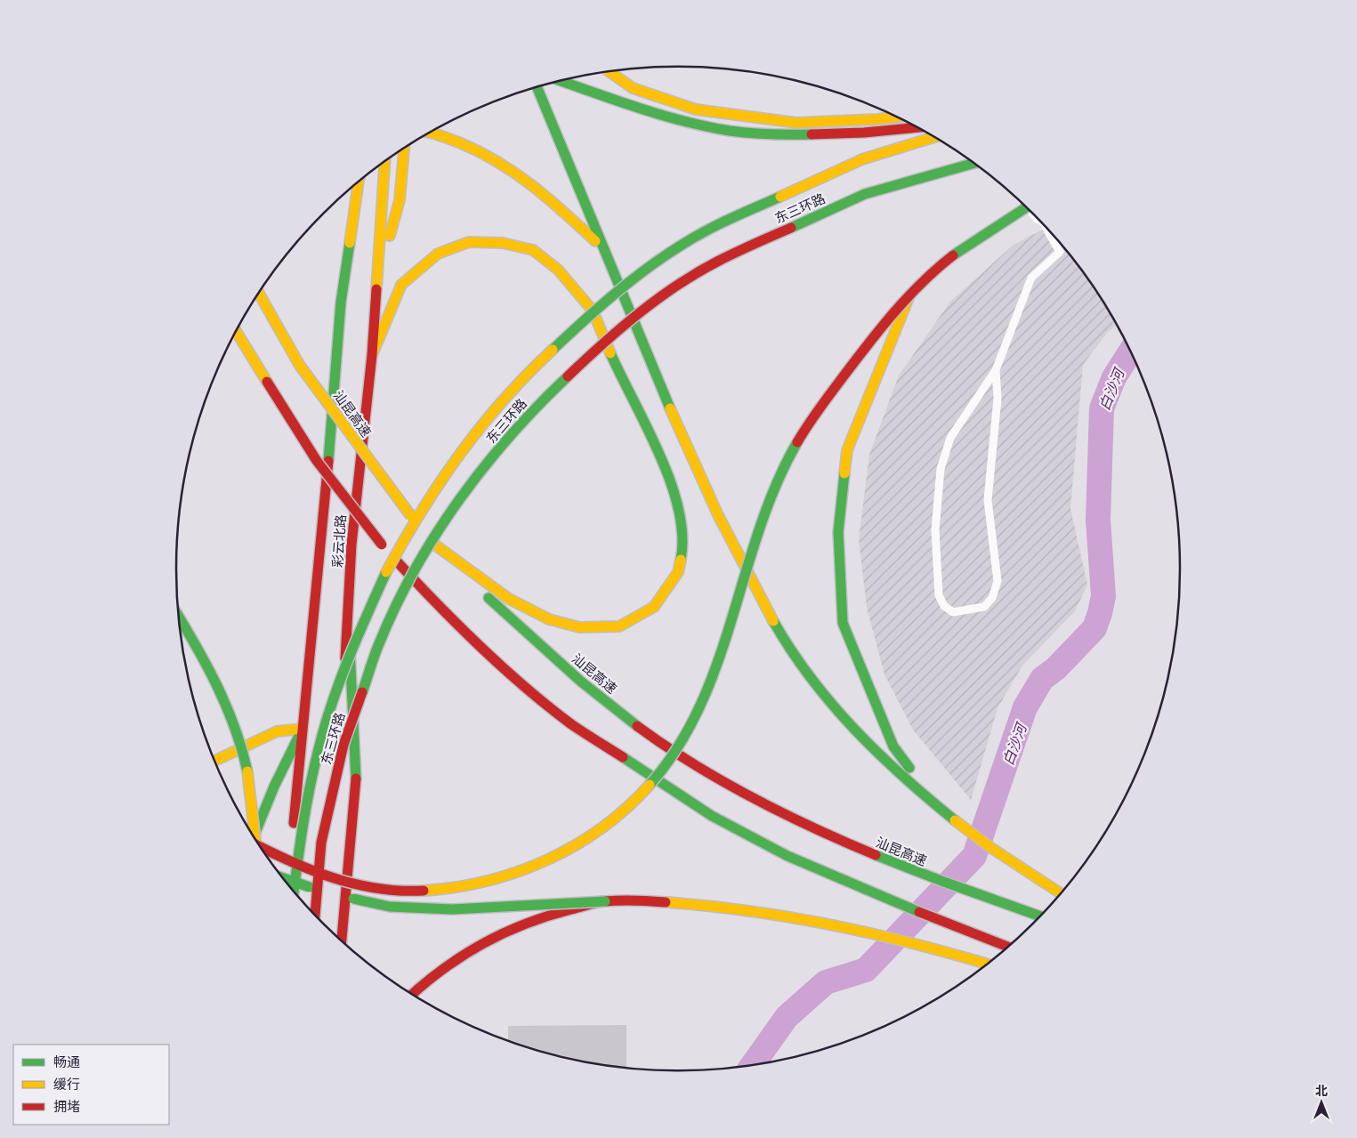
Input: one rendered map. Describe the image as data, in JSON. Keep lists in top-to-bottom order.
{
  "streets": {
    "main road": ["东三环路", "汕昆高速", "彩云北路"]
  },
  "water": ["白沙河"],
  "legend": ["畅通", "缓行", "拥堵"],
  "north": "top"
}
